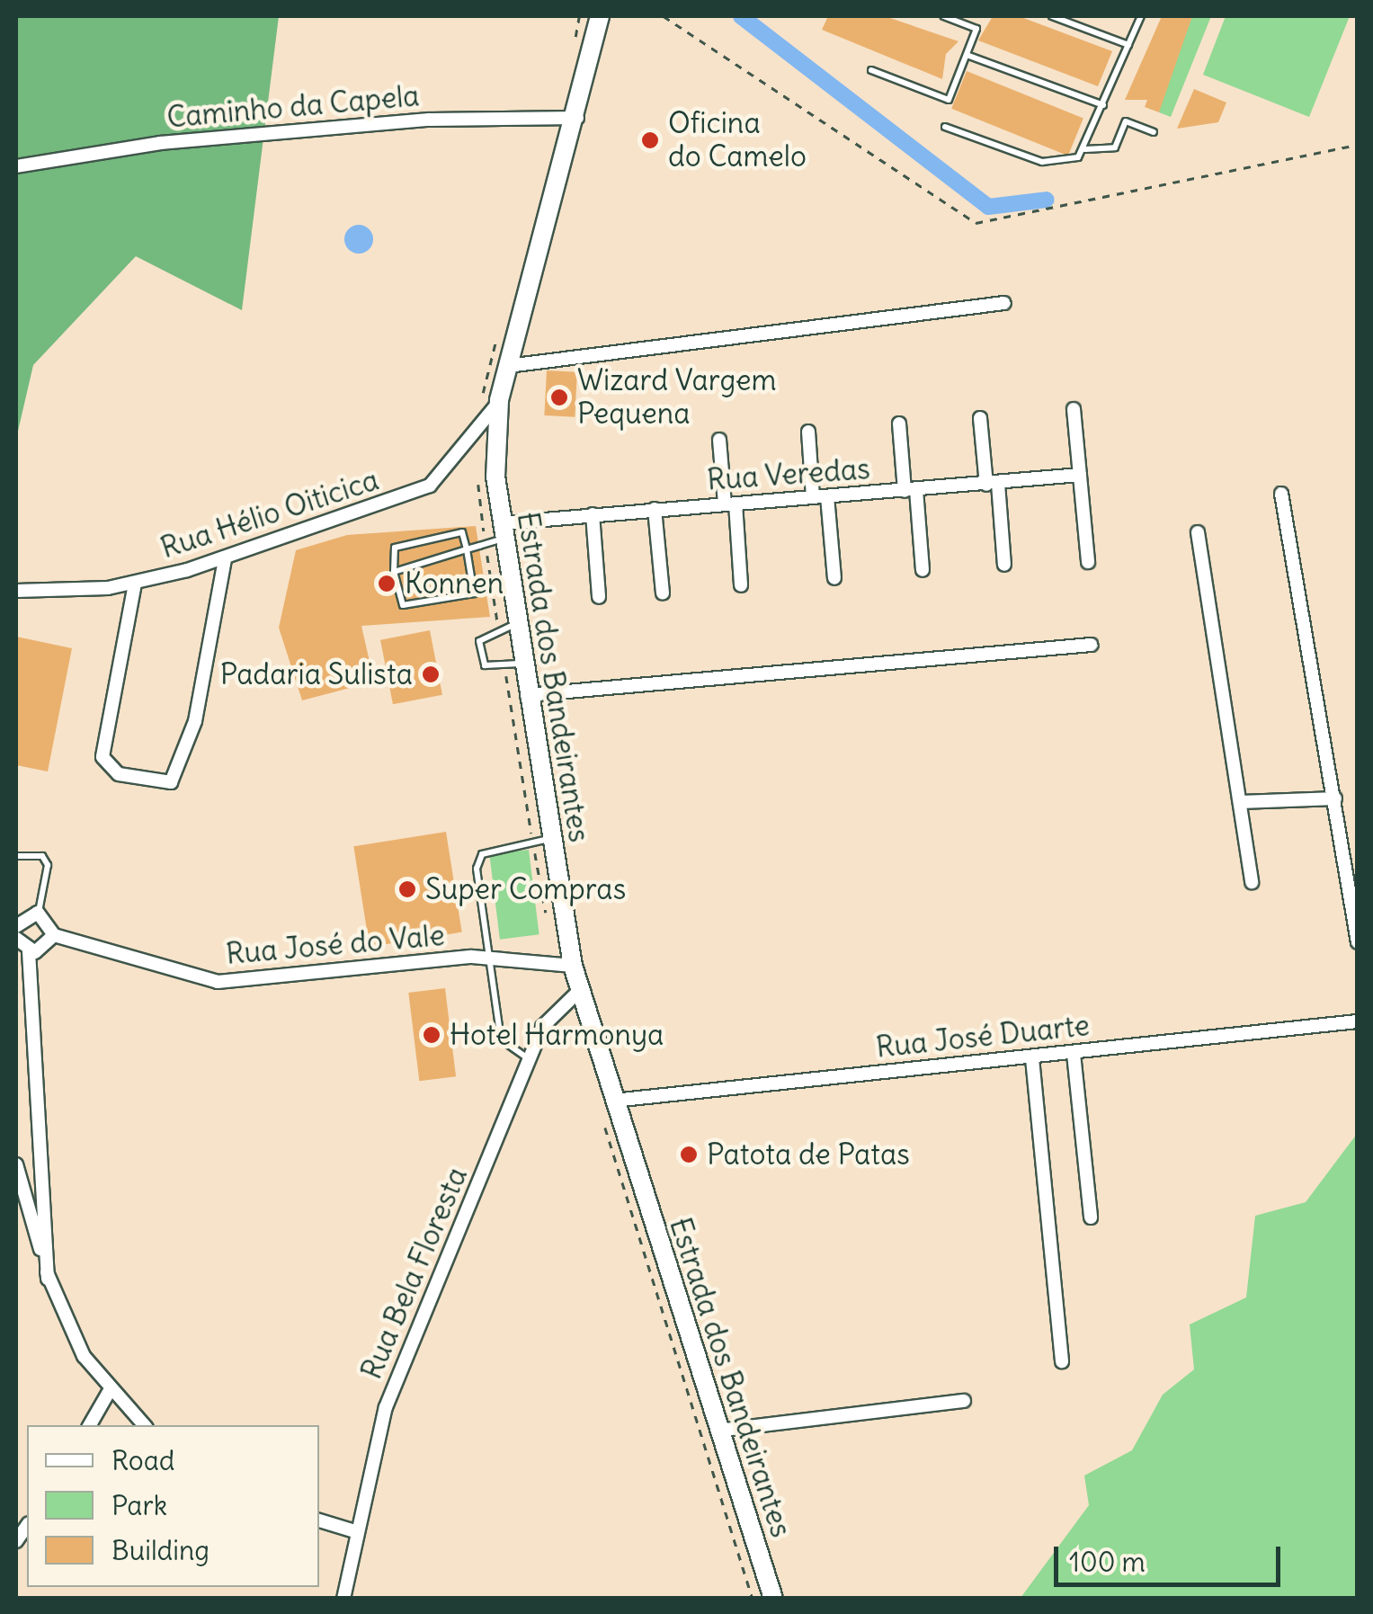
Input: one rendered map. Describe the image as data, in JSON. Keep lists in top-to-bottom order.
{
  "streets": {
    "main road": ["Estrada dos Bandeirantes"],
    "street": [
      "Caminho da Capela",
      "Rua Veredas",
      "Rua Hélio Oiticica",
      "Rua José do Vale",
      "Rua José Duarte",
      "Rua Bela Floresta"
    ]
  },
  "crossings": [
    ["Caminho da Capela", "Estrada dos Bandeirantes"],
    ["Rua Veredas", "Estrada dos Bandeirantes"],
    ["Rua Hélio Oiticica", "Estrada dos Bandeirantes"],
    ["Estrada dos Bandeirantes", "Rua José do Vale"],
    ["Estrada dos Bandeirantes", "Rua José Duarte"],
    ["Estrada dos Bandeirantes", "Rua Bela Floresta"]
  ],
  "places": [
    "Oficina do Camelo",
    "Wizard Vargem Pequena",
    "Konnen",
    "Padaria Sulista",
    "Super Compras",
    "Hotel Harmonya",
    "Patota de Patas"
  ],
  "legend": ["Road", "Park", "Building"],
  "scale_bar": "100 m"
}
